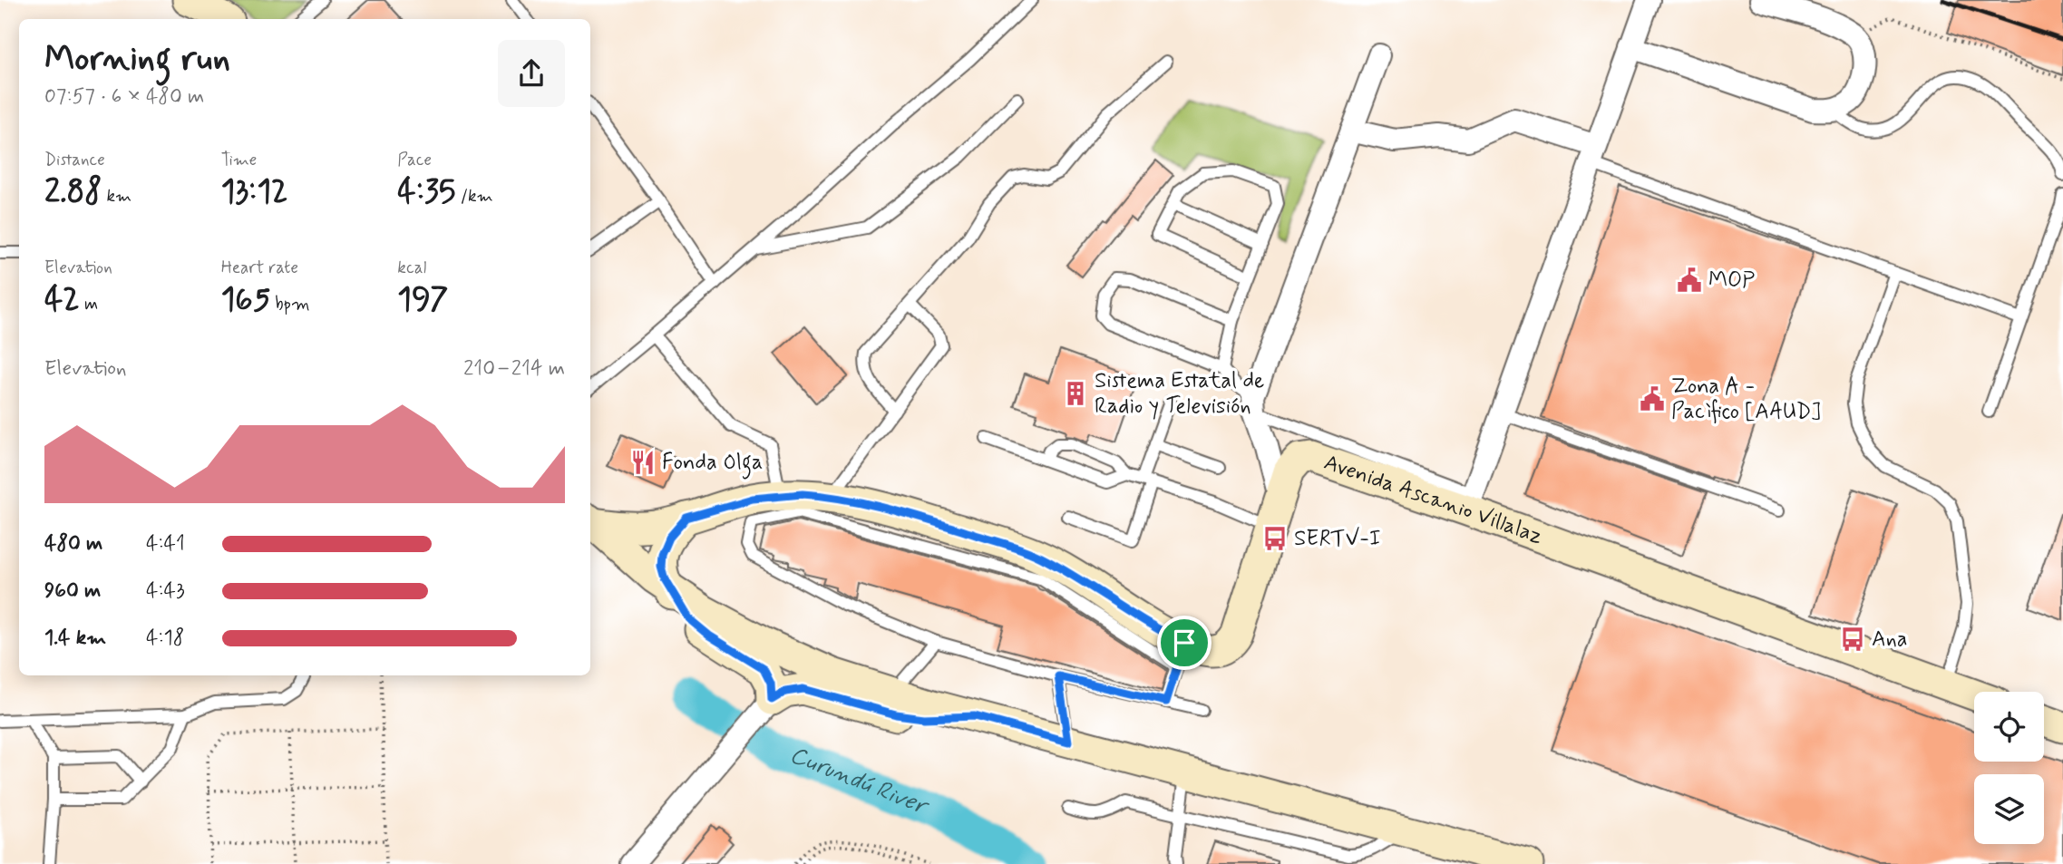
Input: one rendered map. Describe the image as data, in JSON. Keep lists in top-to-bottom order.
{
  "streets": {
    "main road": ["Avenida Ascanio Villalaz"]
  },
  "water": ["Curundú River"],
  "places": {
    "public building": ["MOP", "Zona A - Pacìfico [AAUD]"],
    "building": ["Sistema Estatal de Radio y Televisión"],
    "restaurant": ["Fonda Olga"],
    "bus stop": ["SERTV-I", "Ana"]
  },
  "page": {
    "heading": ["Morning run", "07:57 · 6 × 480 m"],
    "stats": [
      ["Distance", "2.88 km"],
      ["Time", "13:12"],
      ["Pace", "4:35 /km"],
      ["Elevation", "42 m"],
      ["Heart rate", "165 bpm"],
      ["kcal", "197"]
    ],
    "chart": ["Elevation", "210–214 m"],
    "list": [
      {
        "name": "480 m",
        "note": "4:41"
      },
      {
        "name": "960 m",
        "note": "4:43"
      },
      {
        "name": "1.4 km",
        "note": "4:18"
      }
    ]
  }
}
